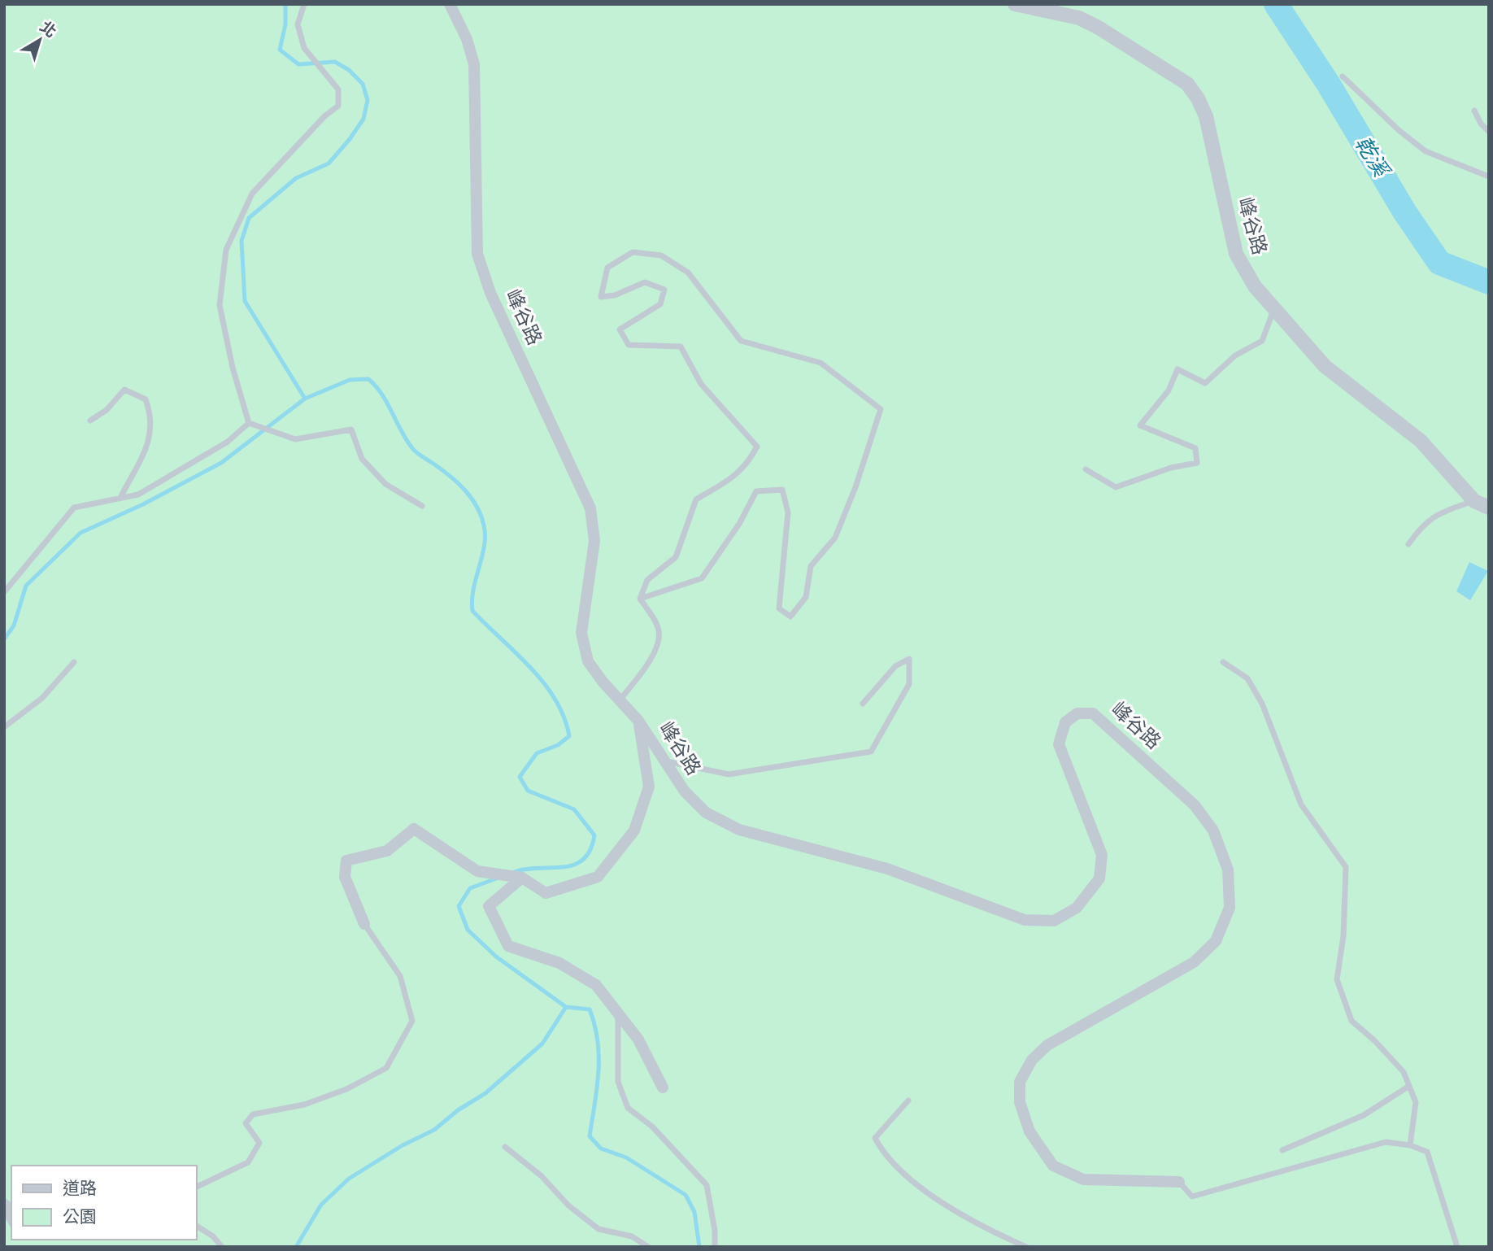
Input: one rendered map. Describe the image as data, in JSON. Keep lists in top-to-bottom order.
{
  "streets": {
    "street": ["峰谷路"]
  },
  "water": ["乾溪"],
  "legend": ["道路", "公園"],
  "north": "top right"
}
